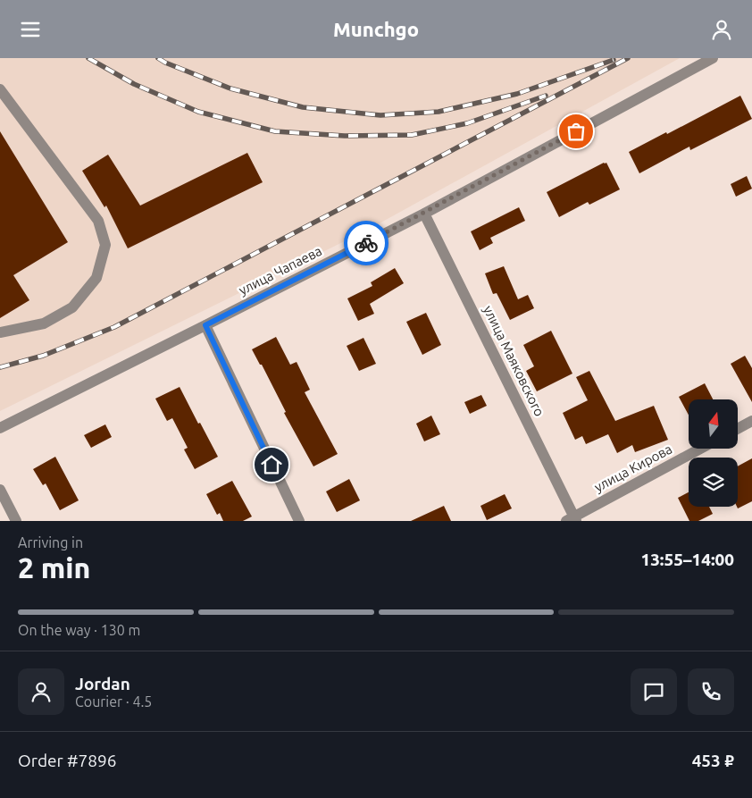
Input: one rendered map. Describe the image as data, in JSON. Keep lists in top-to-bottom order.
{
  "streets": {
    "street": ["улица Чапаева", "улица Маяковского", "улица Кирова"]
  },
  "crossings": [
    ["улица Чапаева", "улица Маяковского"],
    ["улица Маяковского", "улица Кирова"]
  ],
  "north": "top",
  "page": {
    "header": "Munchgo",
    "heading": ["2 min", "Arriving in", "13:55–14:00"],
    "panel": [
      "Jordan",
      "Courier · 4.5",
      "Order #7896",
      "453 ₽"
    ],
    "bar": "On the way · 130 m"
  }
}
